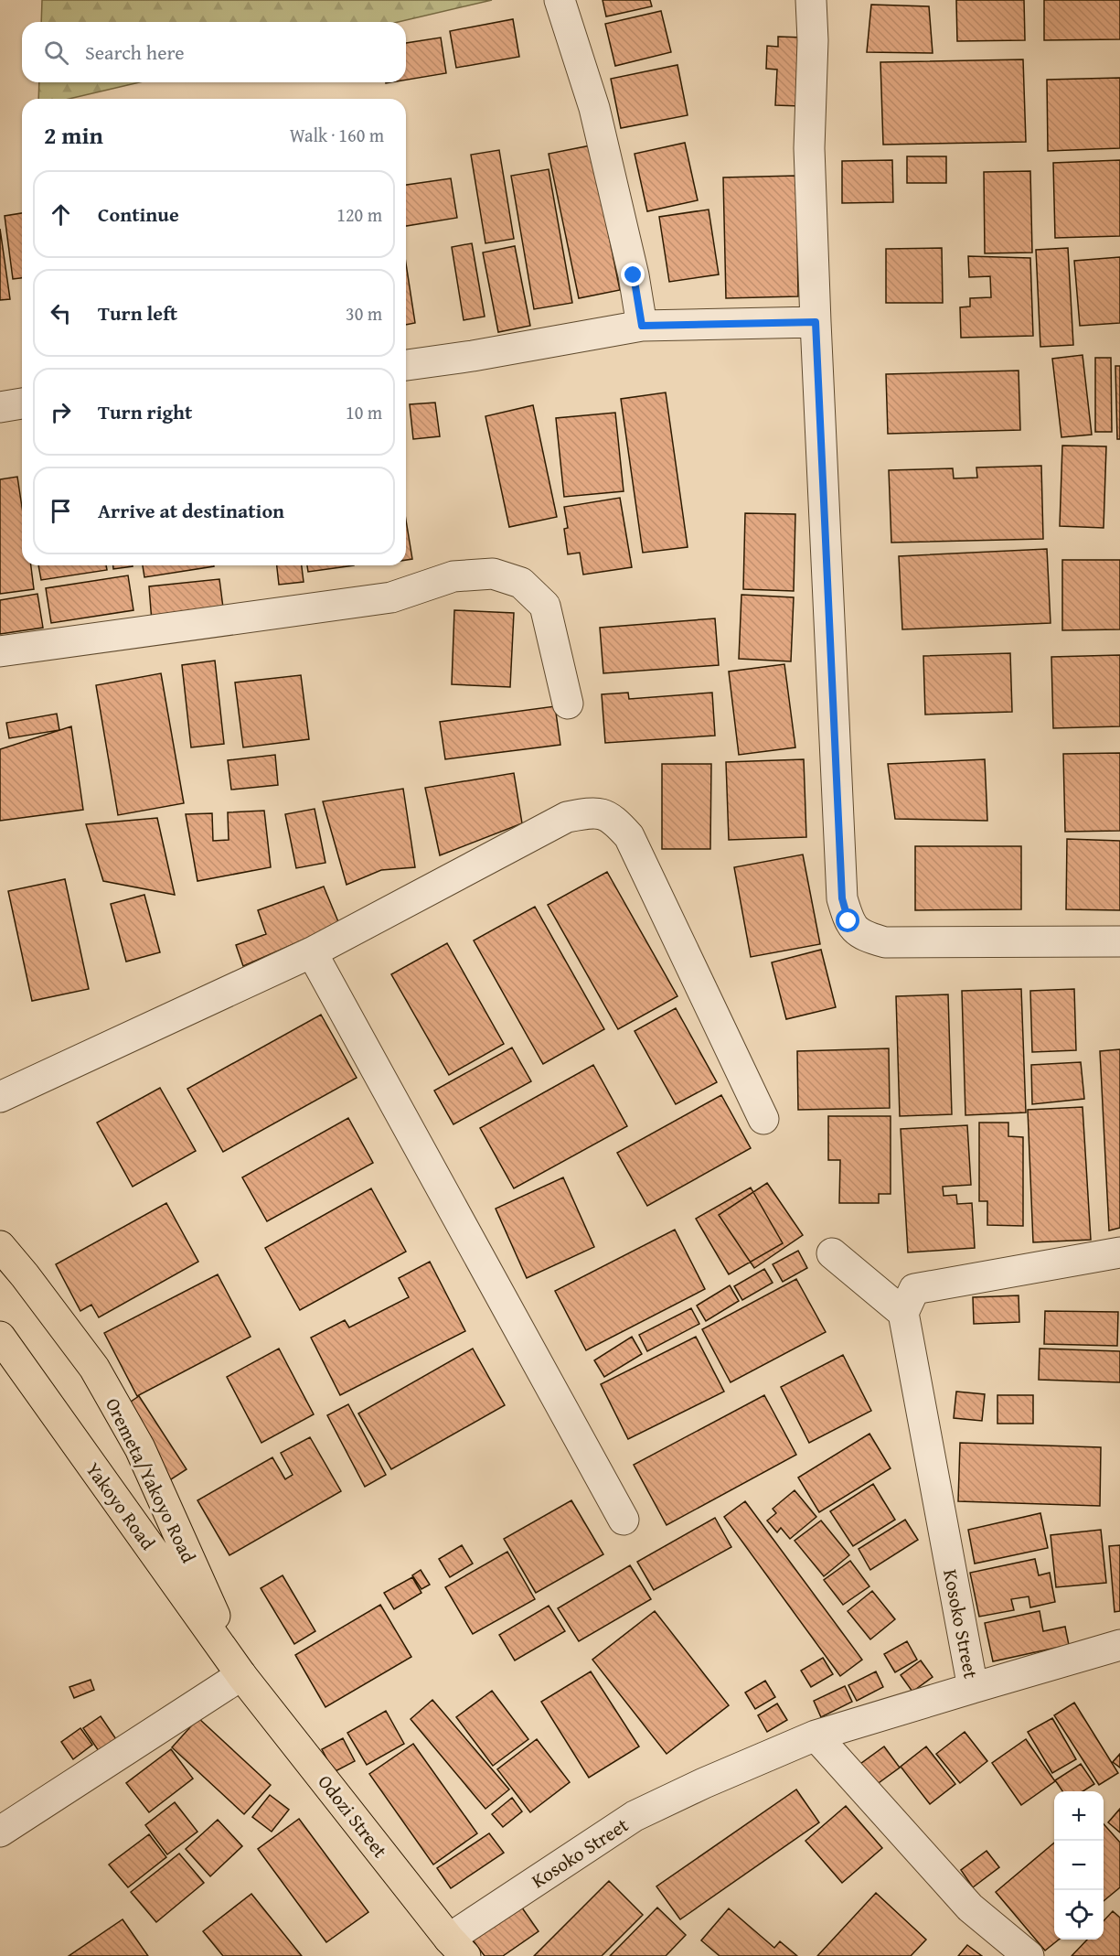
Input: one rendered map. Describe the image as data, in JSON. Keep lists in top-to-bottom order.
{
  "streets": {
    "main road": ["Oremeta/Yakoyo Road", "Yakoyo Road", "Odozi Street"],
    "street": ["Kosoko Street"]
  },
  "crossings": [
    ["Oremeta/Yakoyo Road", "Yakoyo Road"],
    ["Oremeta/Yakoyo Road", "Odozi Street"],
    ["Yakoyo Road", "Odozi Street"],
    ["Kosoko Street", "Odozi Street"]
  ],
  "page": {
    "search": "Search here",
    "heading": ["2 min", "Walk · 160 m"],
    "list": [
      ["Continue", "120 m"],
      ["Turn left", "30 m"],
      ["Turn right", "10 m"],
      "Arrive at destination"
    ],
    "map_buttons": ["+", "−"]
  }
}
